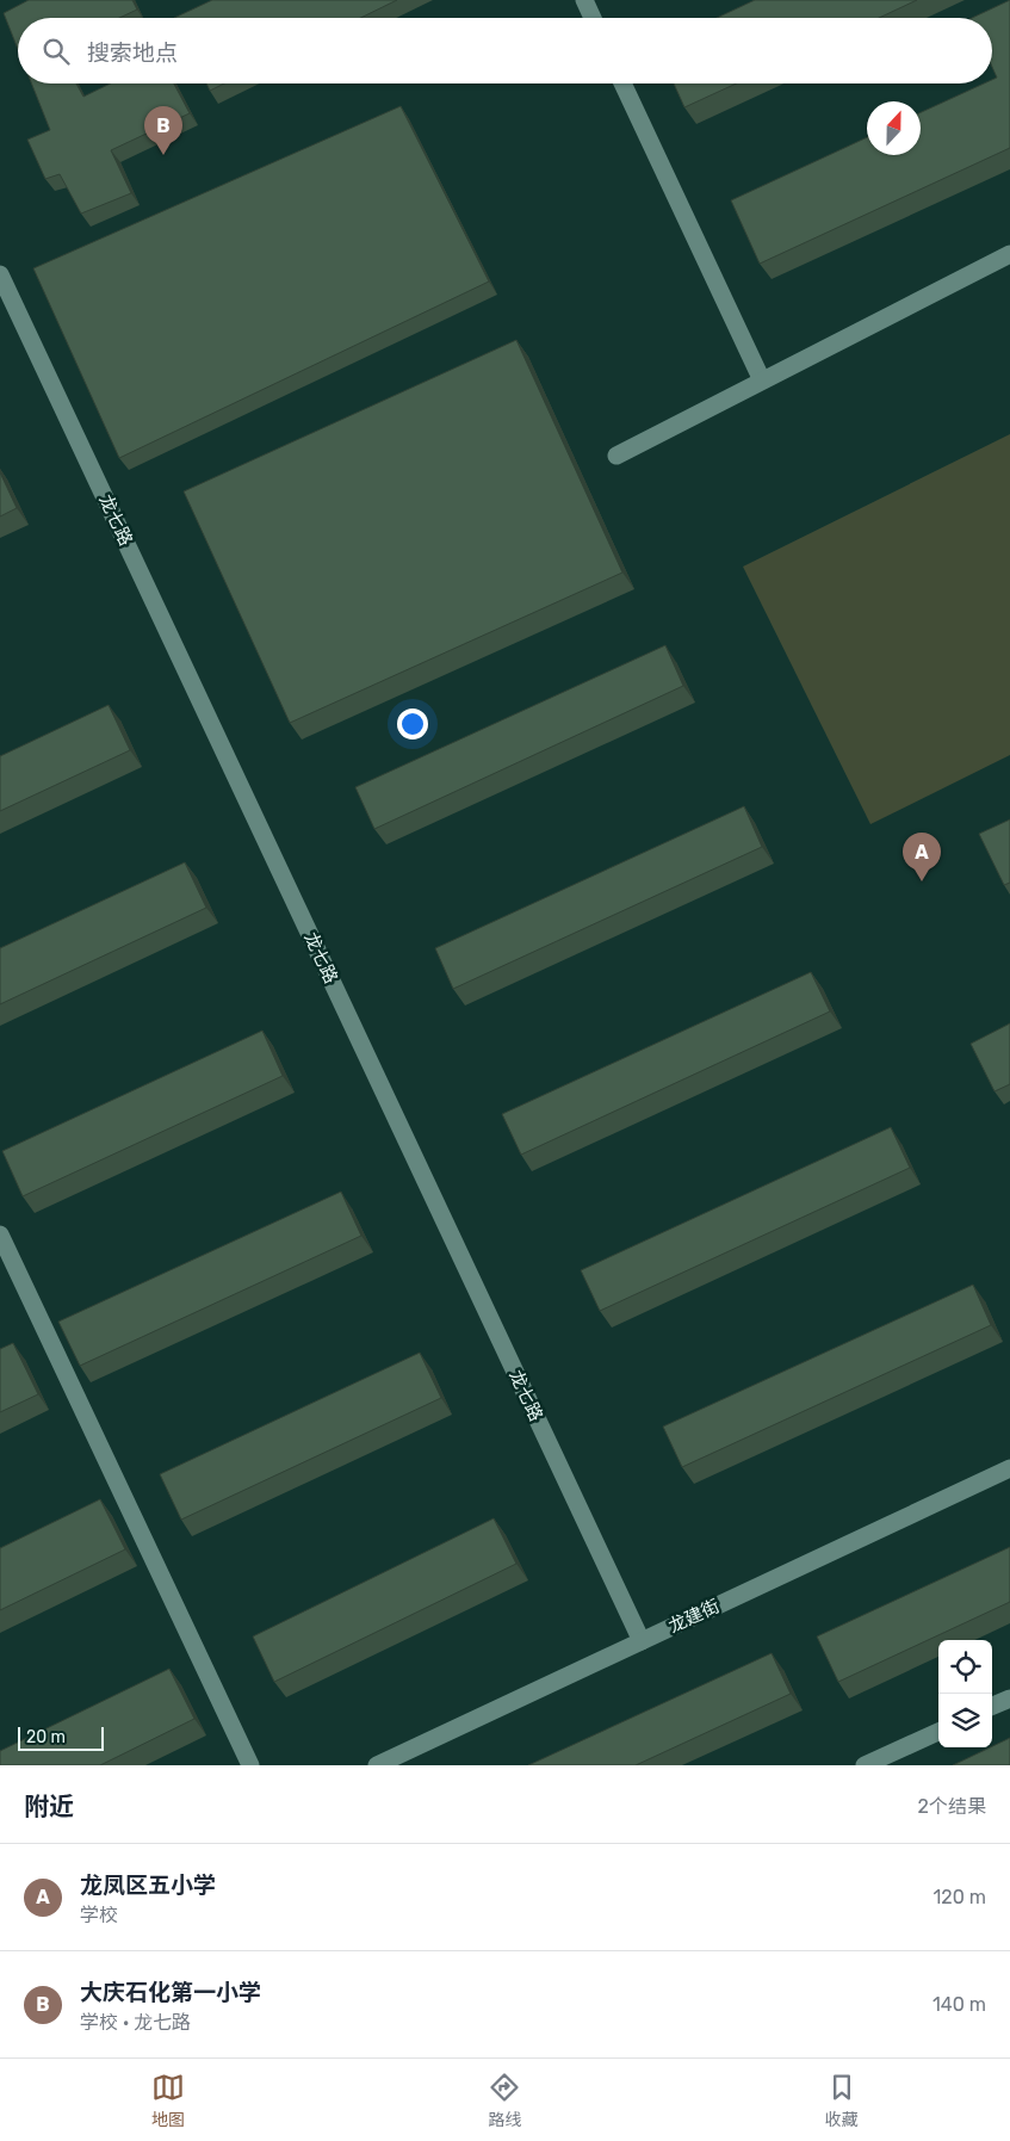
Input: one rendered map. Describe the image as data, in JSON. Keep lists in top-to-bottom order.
{
  "streets": {
    "street": ["龙七路", "龙建街"]
  },
  "crossings": [
    ["龙七路", "龙建街"]
  ],
  "scale_bar": "20 m",
  "north": "top",
  "page": {
    "search": "搜索地点",
    "pins": ["B", "A"],
    "scale": "20 m",
    "heading": ["附近", "2个结果"],
    "list": [
      {
        "mark": "A",
        "name": "龙凤区五小学",
        "note": "学校",
        "value": "120 m"
      },
      {
        "mark": "B",
        "name": "大庆石化第一小学",
        "note": "学校 · 龙七路",
        "value": "140 m"
      }
    ],
    "nav": ["地图", "路线", "收藏"]
  }
}
